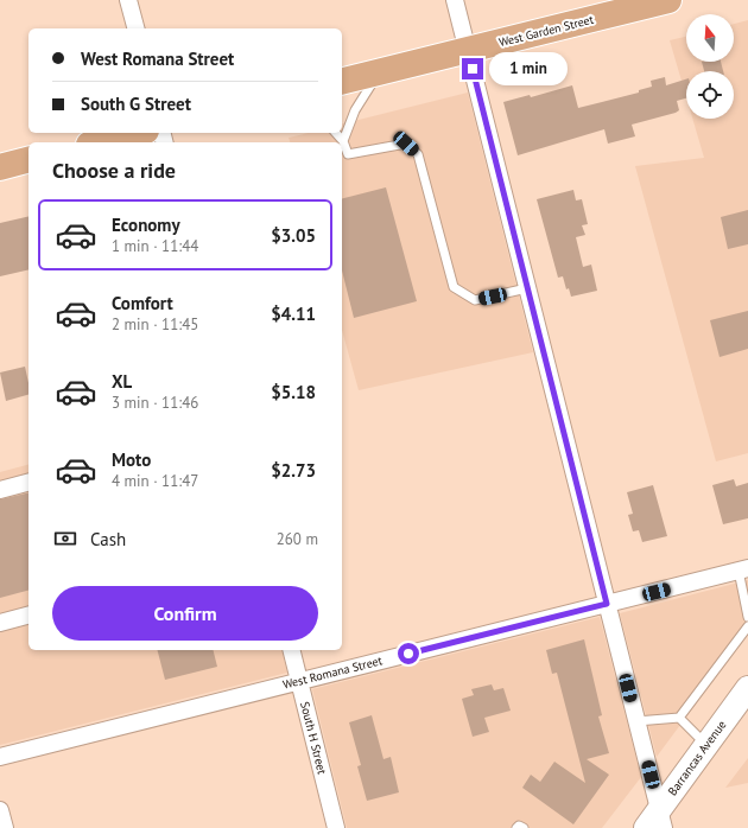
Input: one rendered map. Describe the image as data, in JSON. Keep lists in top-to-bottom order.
{
  "streets": {
    "main road": ["West Garden Street", "Barrancas Avenue"],
    "street": ["West Romana Street", "South H Street"]
  },
  "crossings": [
    ["West Romana Street", "South H Street"]
  ],
  "north": "top",
  "page": {
    "banner": ["West Romana Street", "South G Street"],
    "bubble": "1 min",
    "heading": "Choose a ride",
    "list": [
      {
        "name": "Economy",
        "note": "1 min · 11:44",
        "value": "$3.05"
      },
      {
        "name": "Comfort",
        "note": "2 min · 11:45",
        "value": "$4.11"
      },
      {
        "name": "XL",
        "note": "3 min · 11:46",
        "value": "$5.18"
      },
      {
        "name": "Moto",
        "note": "4 min · 11:47",
        "value": "$2.73"
      }
    ],
    "pay": ["Cash", "260 m"],
    "buttons": "Confirm"
  }
}
